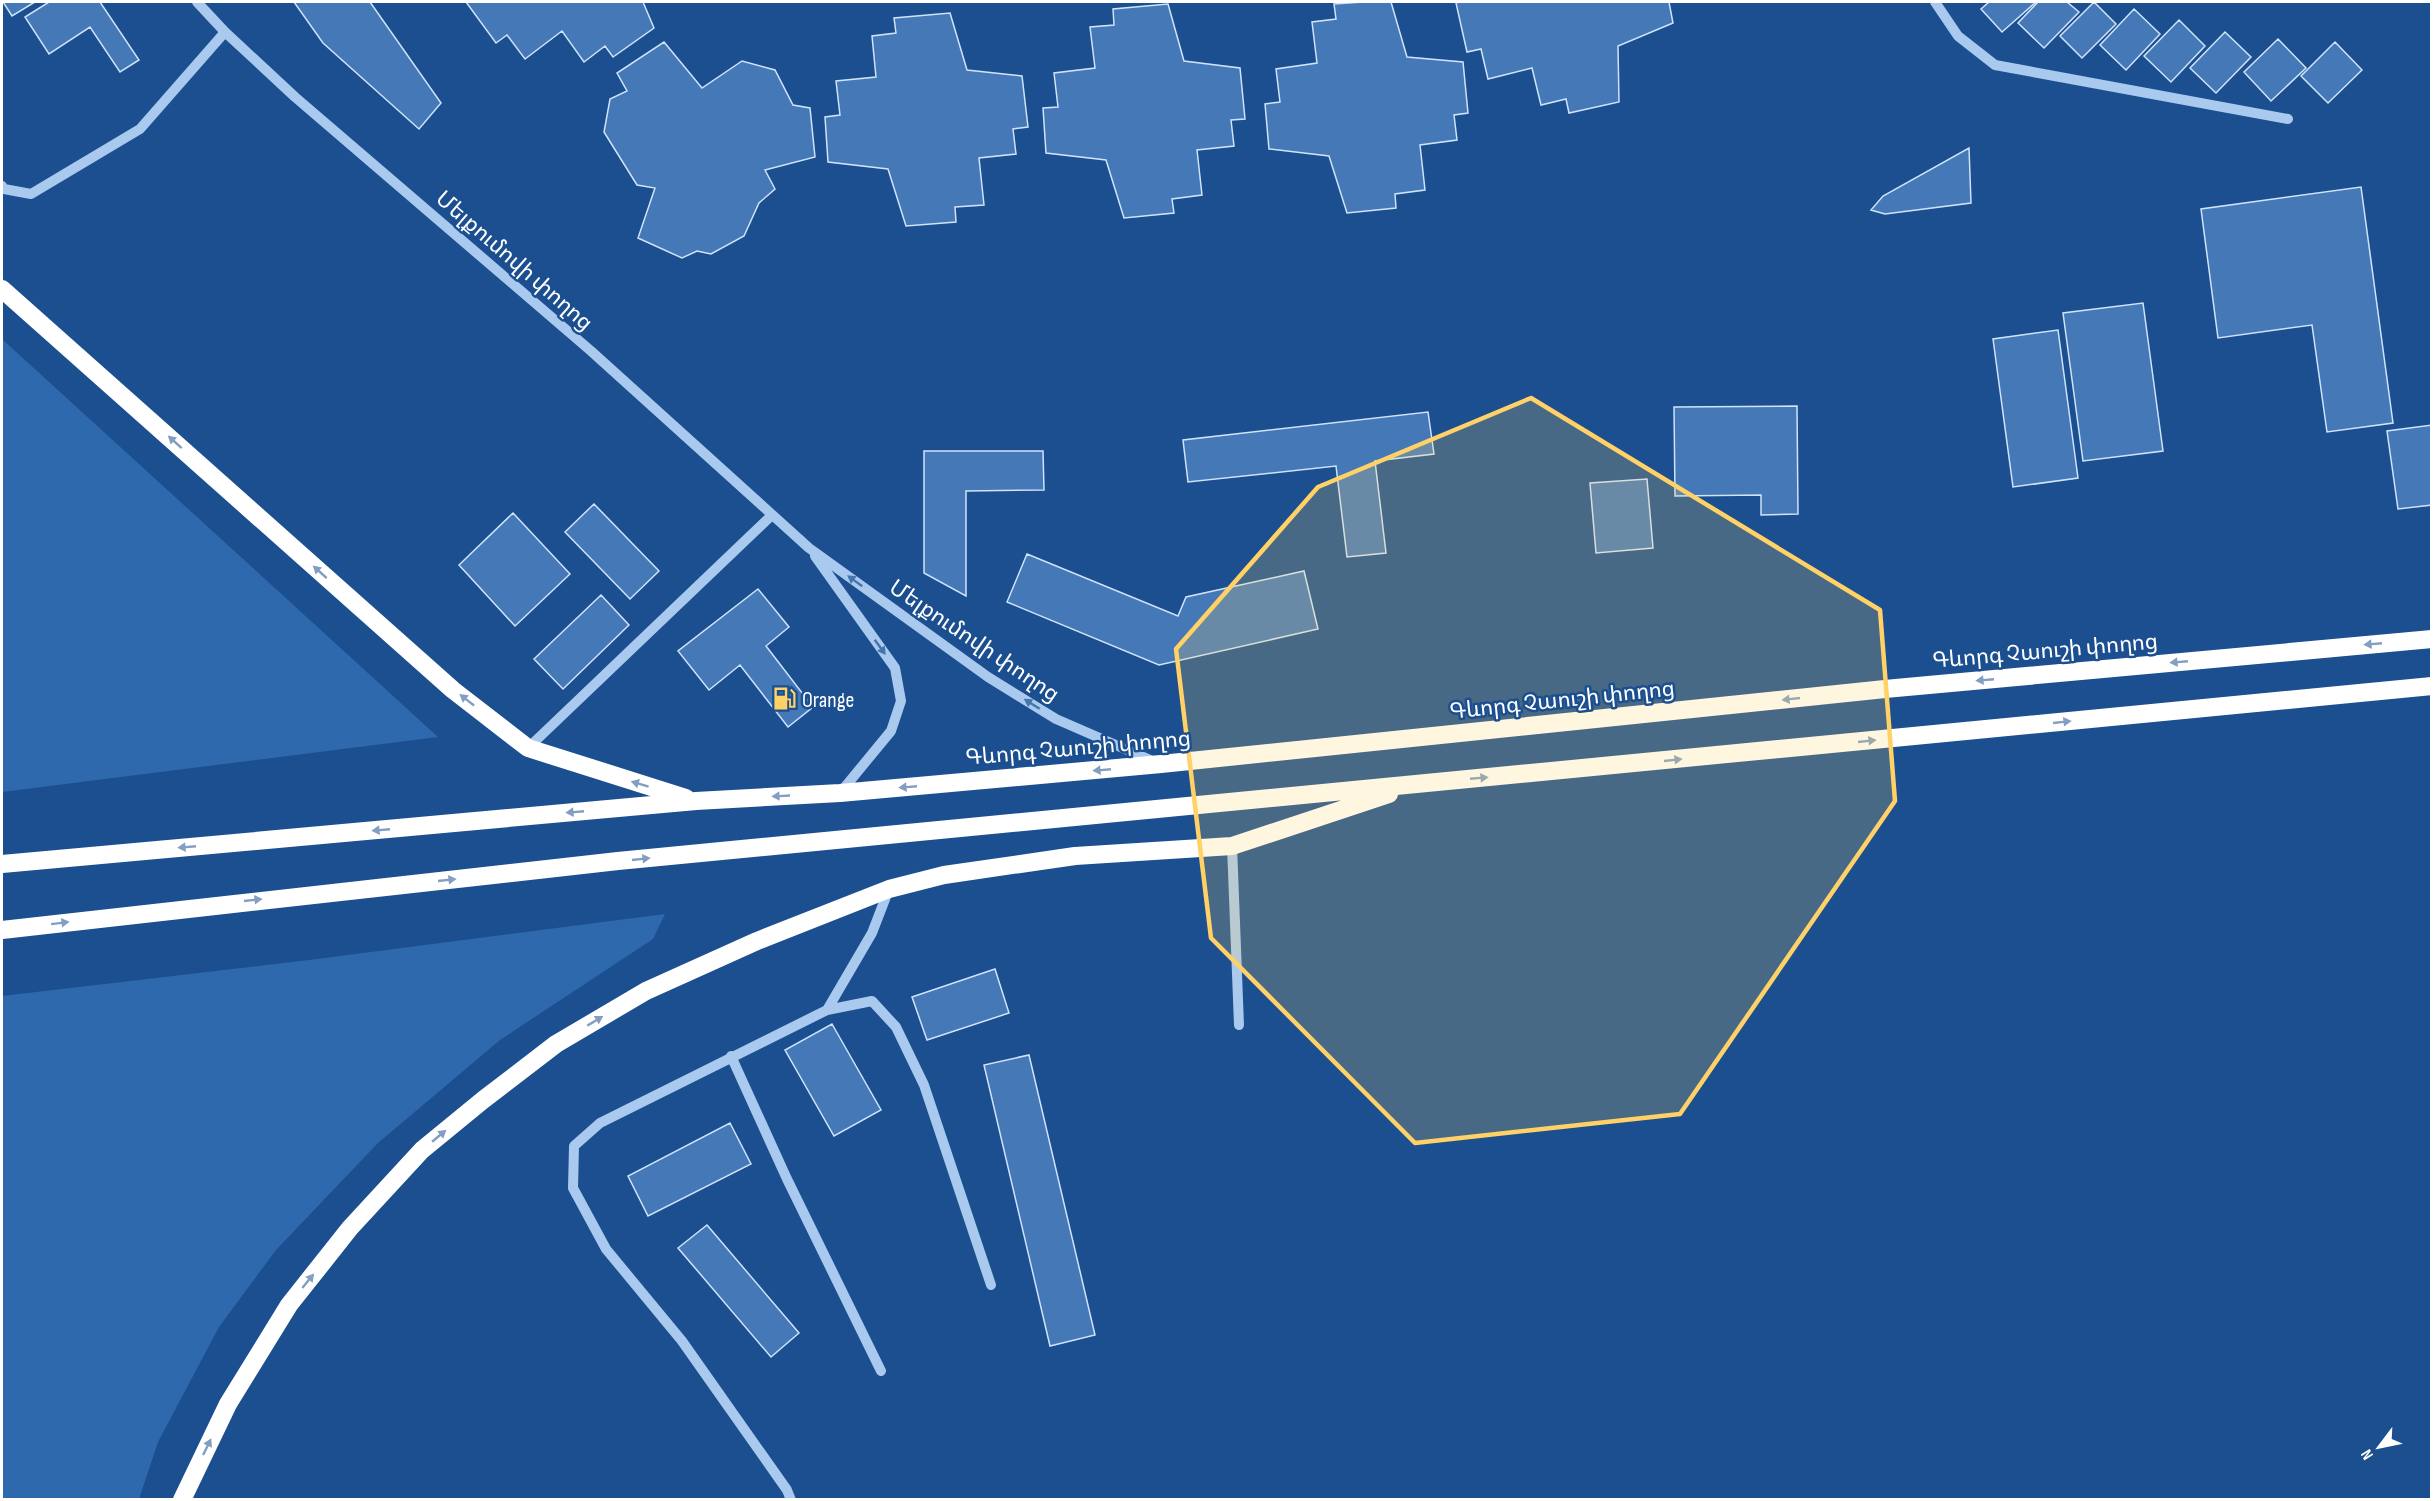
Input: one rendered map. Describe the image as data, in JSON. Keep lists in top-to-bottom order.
{
  "streets": {
    "highway": ["Գևորգ Չաուշի փողոց"],
    "street": ["Մելքումովի փողոց"]
  },
  "crossings": [
    ["Մելքումովի փողոց", "Գևորգ Չաուշի փողոց"]
  ],
  "places": {
    "fuel station": ["Orange"]
  },
  "north": "bottom left"
}
